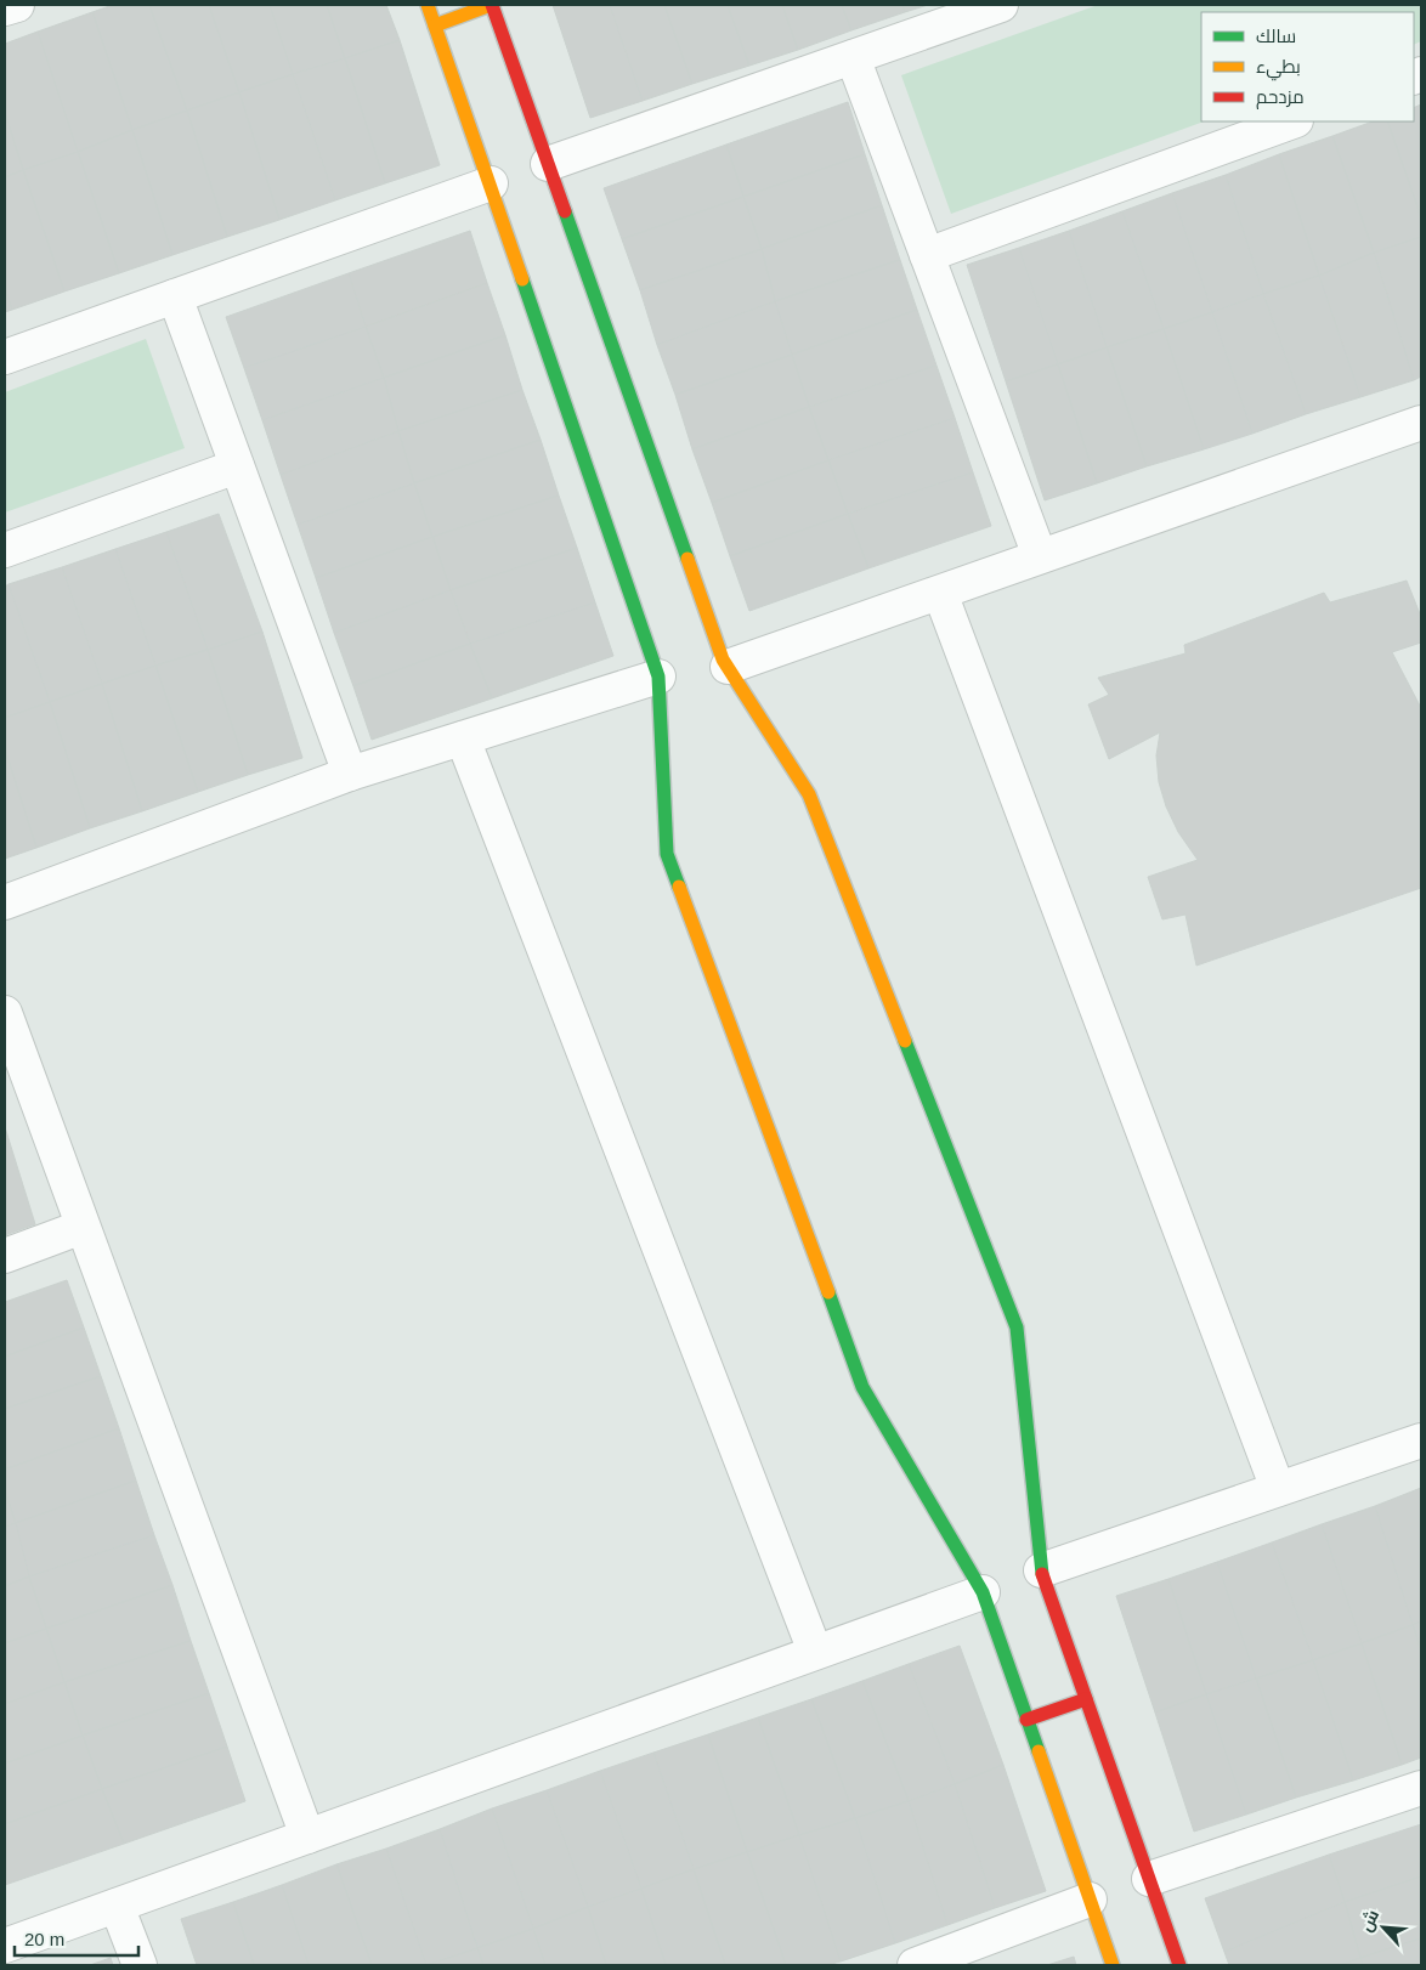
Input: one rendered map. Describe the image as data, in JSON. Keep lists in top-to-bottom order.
{
  "legend": ["سالك", "بطيء", "مزدحم"],
  "scale_bar": "20 m",
  "north": "top left"
}
